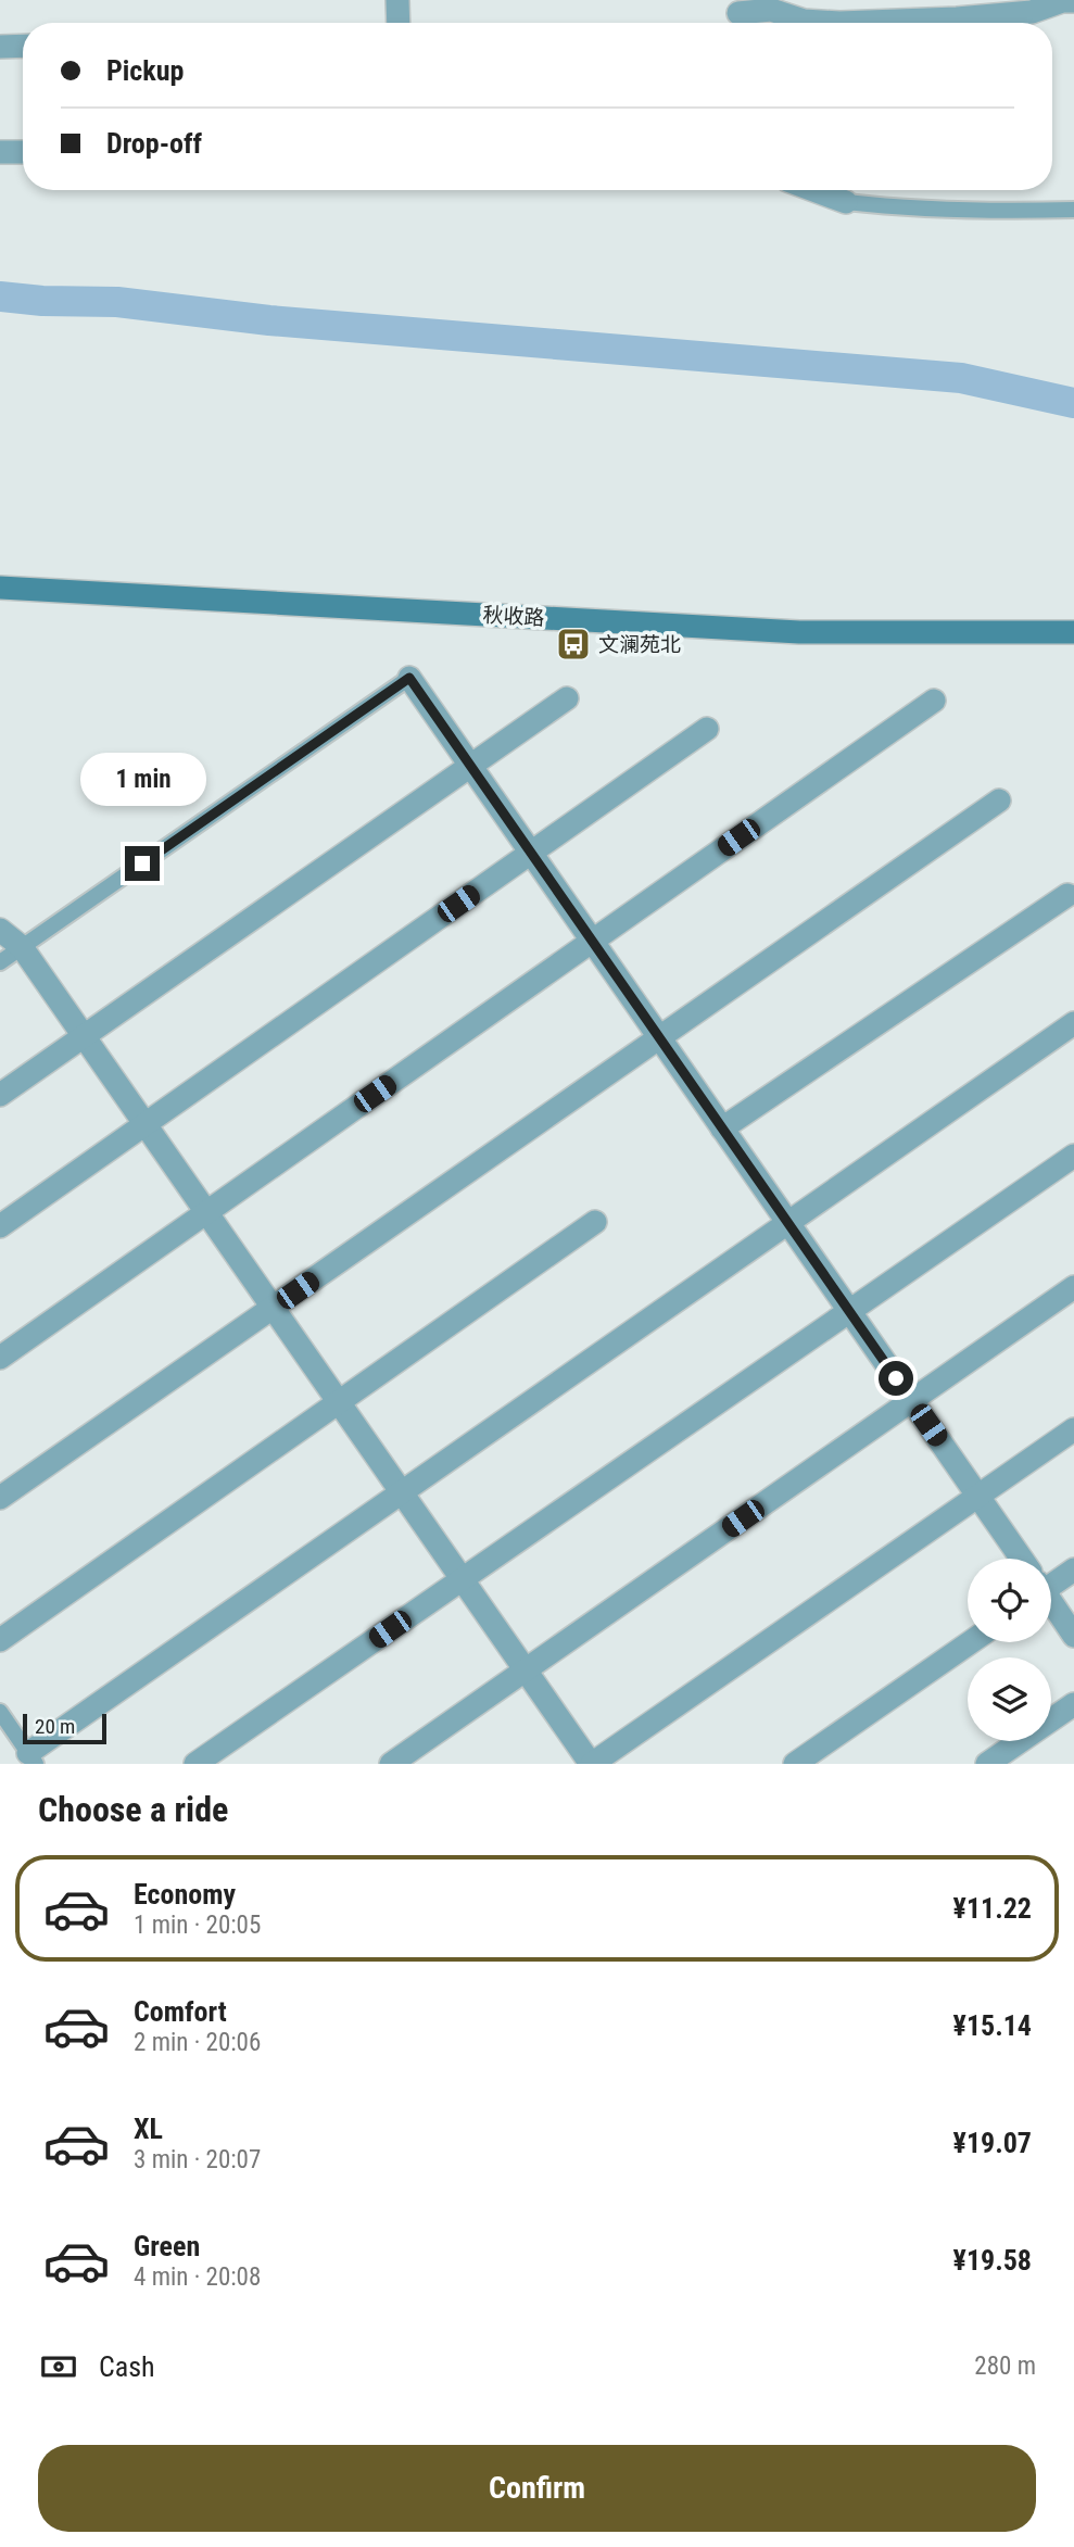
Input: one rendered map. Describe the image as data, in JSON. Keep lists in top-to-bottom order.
{
  "streets": {
    "street": ["秋收路"]
  },
  "places": {
    "bus stop": ["文澜苑北"]
  },
  "scale_bar": "20 m",
  "page": {
    "banner": ["Pickup", "Drop-off"],
    "bubble": "1 min",
    "scale": "20 m",
    "heading": "Choose a ride",
    "list": [
      {
        "name": "Economy",
        "note": "1 min · 20:05",
        "value": "¥11.22"
      },
      {
        "name": "Comfort",
        "note": "2 min · 20:06",
        "value": "¥15.14"
      },
      {
        "name": "XL",
        "note": "3 min · 20:07",
        "value": "¥19.07"
      },
      {
        "name": "Green",
        "note": "4 min · 20:08",
        "value": "¥19.58"
      }
    ],
    "pay": ["Cash", "280 m"],
    "buttons": "Confirm"
  }
}
